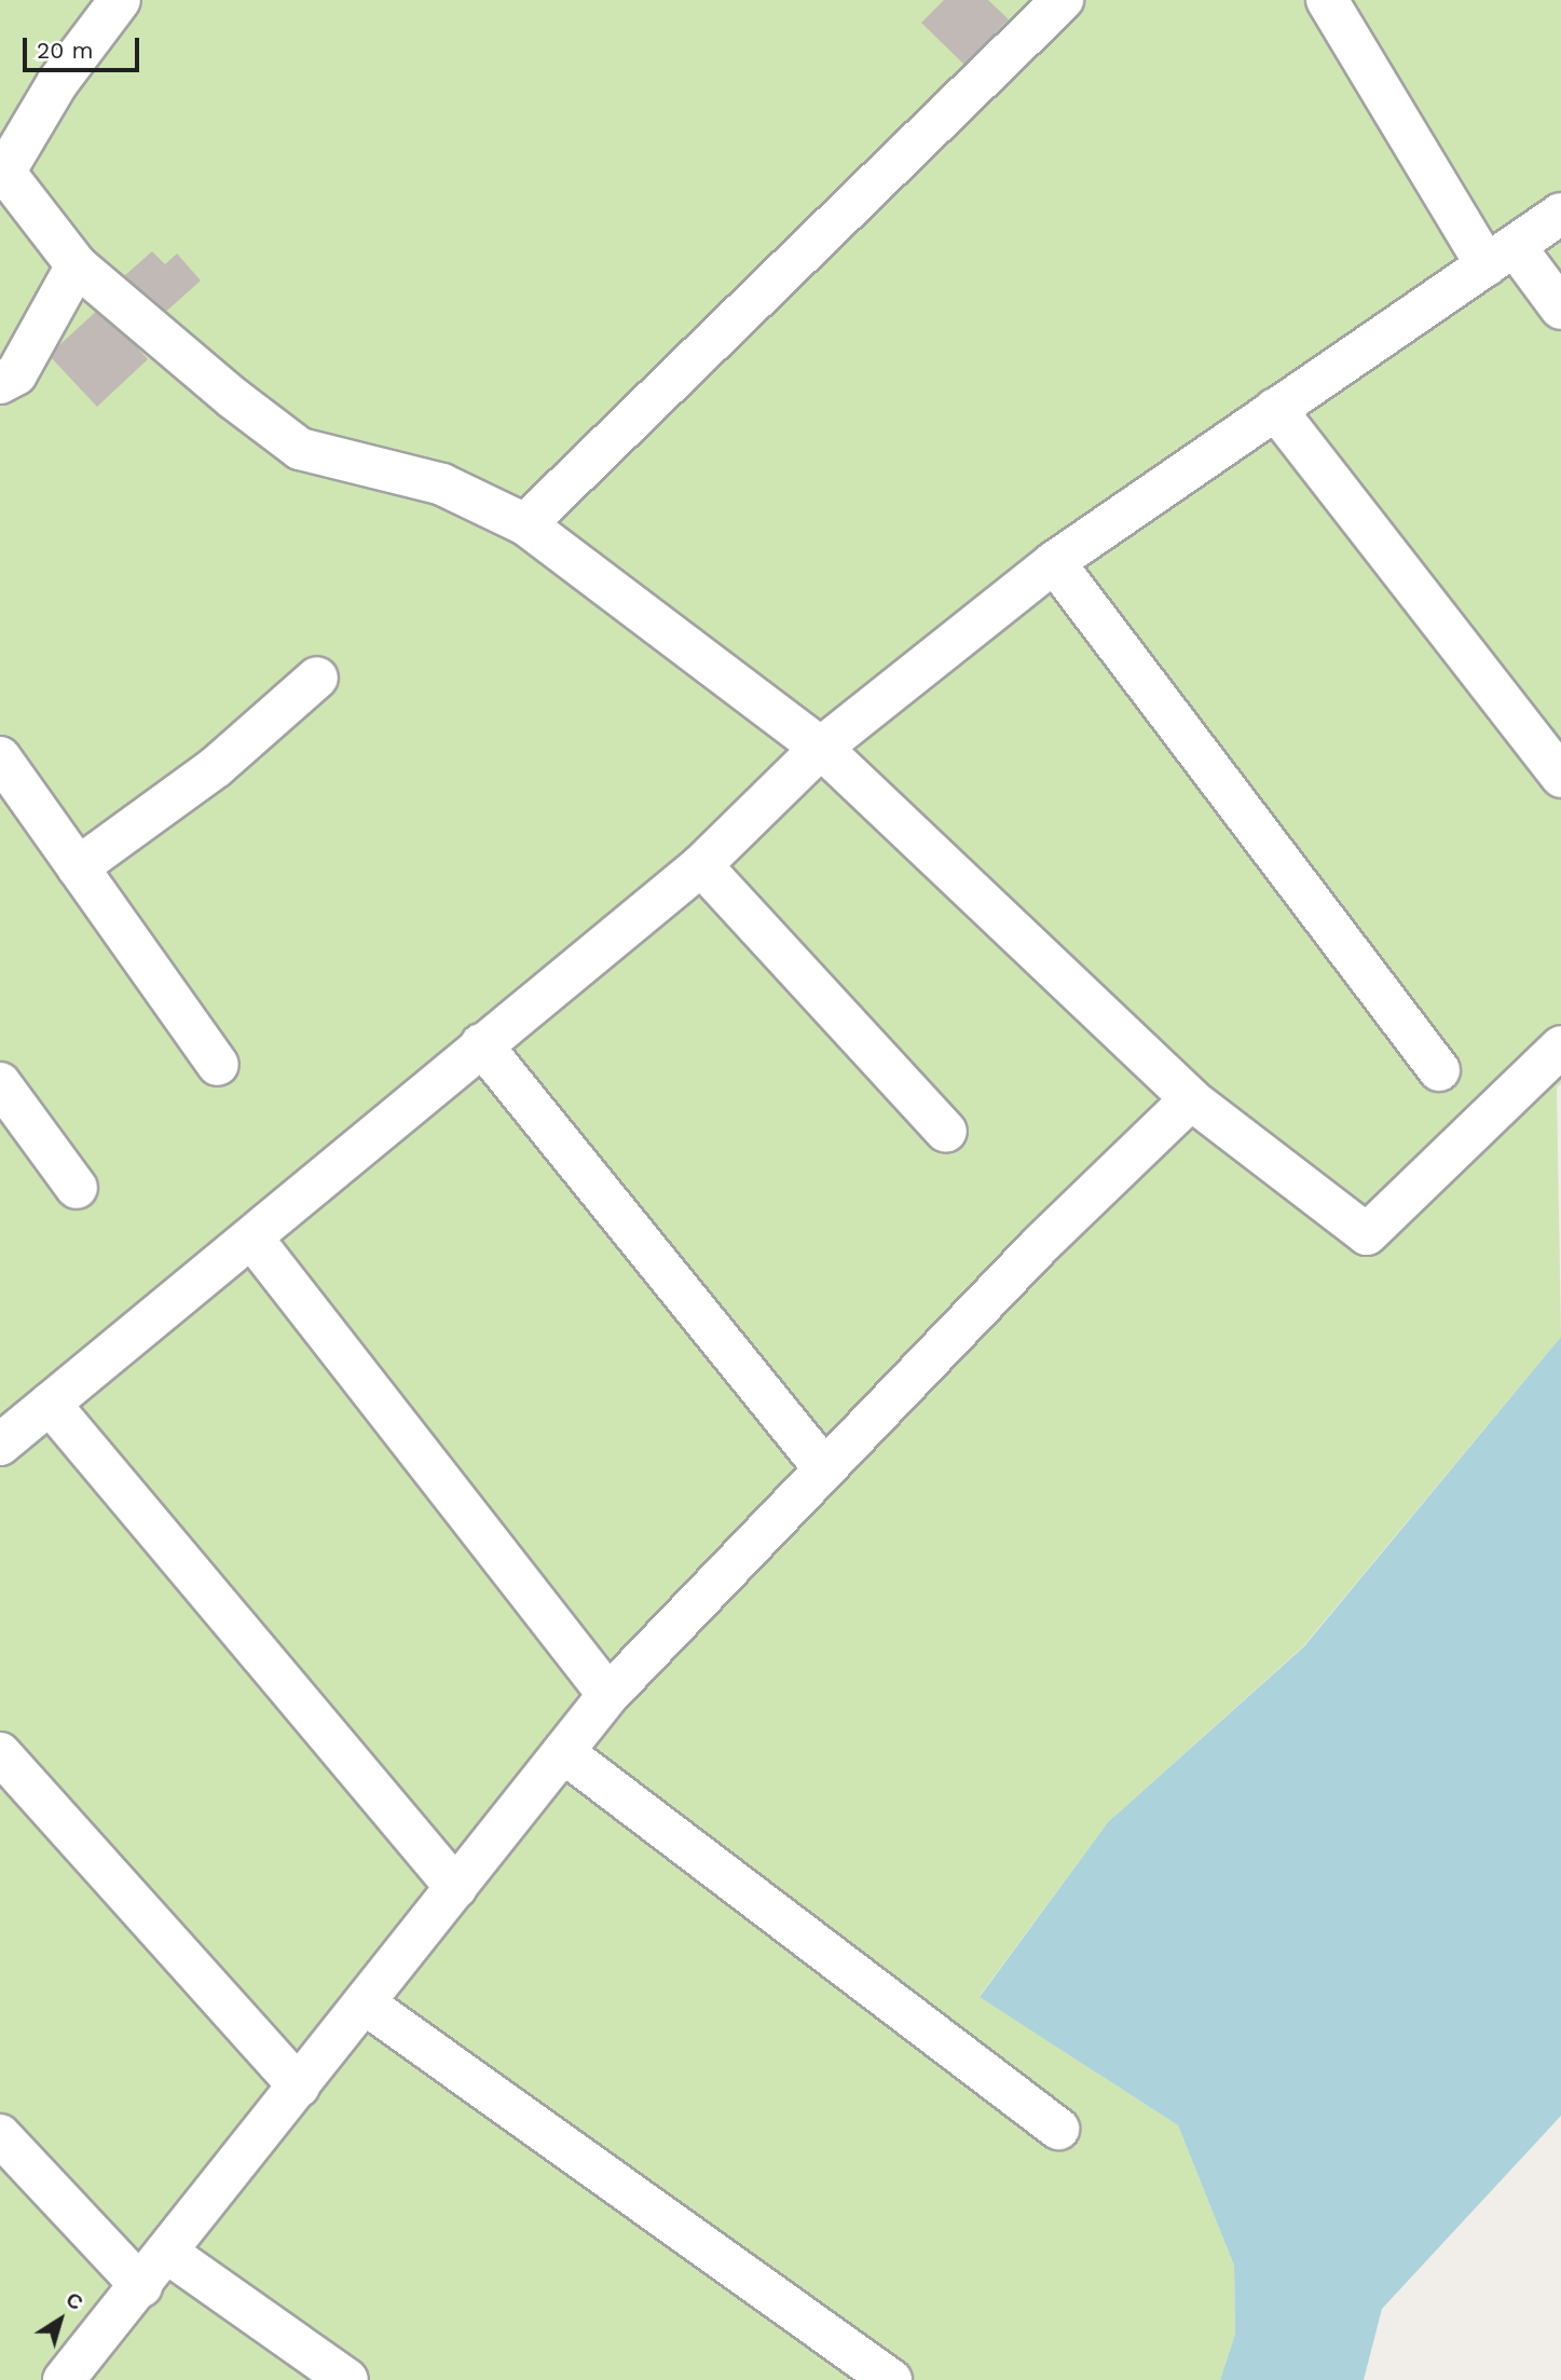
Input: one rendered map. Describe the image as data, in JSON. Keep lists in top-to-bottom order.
{
  "scale_bar": "20 m",
  "north": "top right"
}
